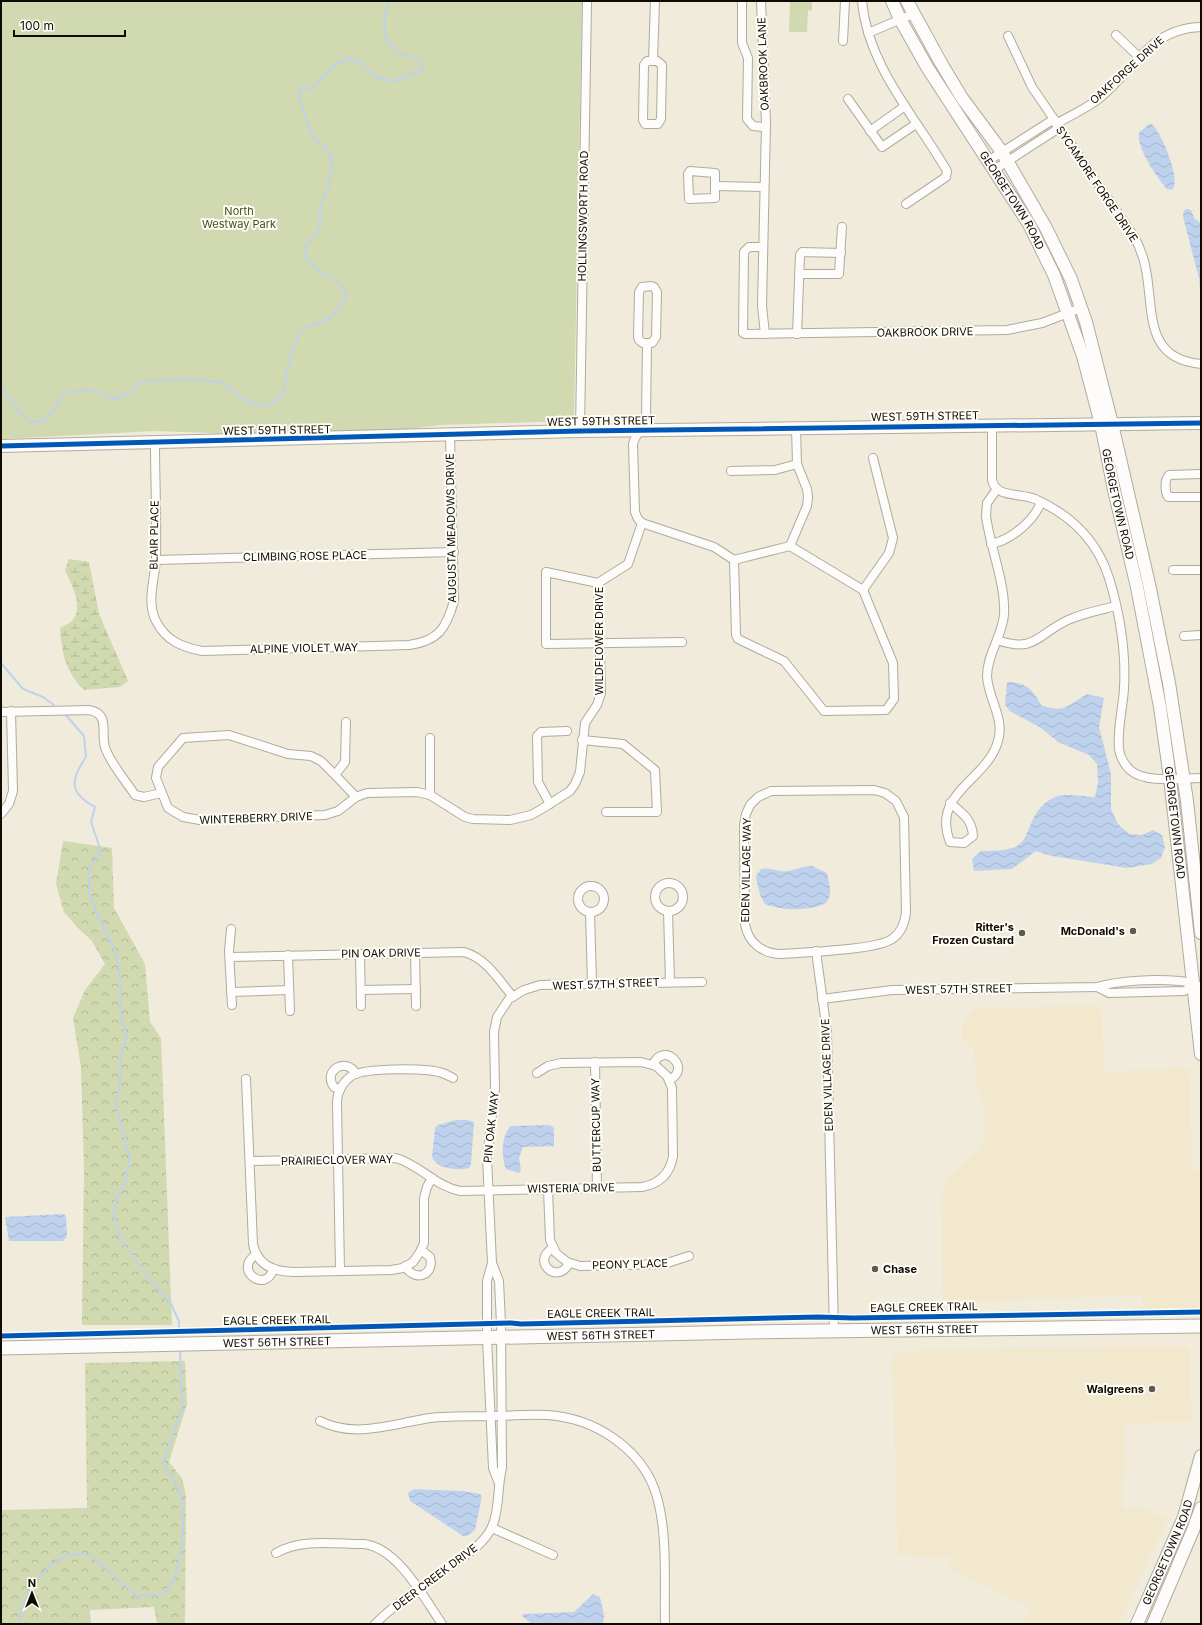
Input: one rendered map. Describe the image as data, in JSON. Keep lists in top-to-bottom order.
{
  "streets": {
    "main road": ["GEORGETOWN ROAD", "WEST 59TH STREET", "WEST 56TH STREET"],
    "street": [
      "OAKBROOK LANE",
      "OAKFORGE DRIVE",
      "SYCAMORE FORGE DRIVE",
      "HOLLINGSWORTH ROAD",
      "OAKBROOK DRIVE",
      "AUGUSTA MEADOWS DRIVE",
      "BLAIR PLACE",
      "CLIMBING ROSE PLACE",
      "WILDFLOWER DRIVE",
      "ALPINE VIOLET WAY",
      "WINTERBERRY DRIVE",
      "EDEN VILLAGE WAY",
      "PIN OAK DRIVE",
      "WEST 57TH STREET",
      "EDEN VILLAGE DRIVE",
      "BUTTERCUP WAY",
      "PIN OAK WAY",
      "PRAIRIECLOVER WAY",
      "WISTERIA DRIVE",
      "PEONY PLACE",
      "DEER CREEK DRIVE"
    ],
    "cycle path": ["EAGLE CREEK TRAIL"]
  },
  "crossings": [
    ["OAKBROOK LANE", "OAKBROOK DRIVE"],
    ["OAKFORGE DRIVE", "SYCAMORE FORGE DRIVE"],
    ["OAKFORGE DRIVE", "GEORGETOWN ROAD"],
    ["GEORGETOWN ROAD", "OAKBROOK DRIVE"],
    ["GEORGETOWN ROAD", "WEST 59TH STREET"],
    ["GEORGETOWN ROAD", "WEST 57TH STREET"],
    ["HOLLINGSWORTH ROAD", "WEST 59TH STREET"],
    ["WEST 59TH STREET", "AUGUSTA MEADOWS DRIVE"],
    ["WEST 59TH STREET", "BLAIR PLACE"],
    ["AUGUSTA MEADOWS DRIVE", "CLIMBING ROSE PLACE"],
    ["AUGUSTA MEADOWS DRIVE", "ALPINE VIOLET WAY"],
    ["BLAIR PLACE", "CLIMBING ROSE PLACE"],
    ["BLAIR PLACE", "ALPINE VIOLET WAY"],
    ["WILDFLOWER DRIVE", "WINTERBERRY DRIVE"],
    ["EDEN VILLAGE WAY", "EDEN VILLAGE DRIVE"],
    ["PIN OAK DRIVE", "WEST 57TH STREET"],
    ["PIN OAK DRIVE", "PIN OAK WAY"],
    ["WEST 57TH STREET", "EDEN VILLAGE DRIVE"],
    ["WEST 57TH STREET", "PIN OAK WAY"],
    ["EDEN VILLAGE DRIVE", "WEST 56TH STREET"],
    ["BUTTERCUP WAY", "WISTERIA DRIVE"],
    ["PIN OAK WAY", "PRAIRIECLOVER WAY"],
    ["PIN OAK WAY", "WISTERIA DRIVE"],
    ["PIN OAK WAY", "WEST 56TH STREET"],
    ["PIN OAK WAY", "DEER CREEK DRIVE"],
    ["PRAIRIECLOVER WAY", "WISTERIA DRIVE"],
    ["WEST 56TH STREET", "DEER CREEK DRIVE"]
  ],
  "parks": ["North Westway Park"],
  "places": [
    "McDonald's",
    "Ritter's Frozen Custard",
    "Chase",
    "Walgreens"
  ],
  "scale_bar": "100 m",
  "north": "top"
}
